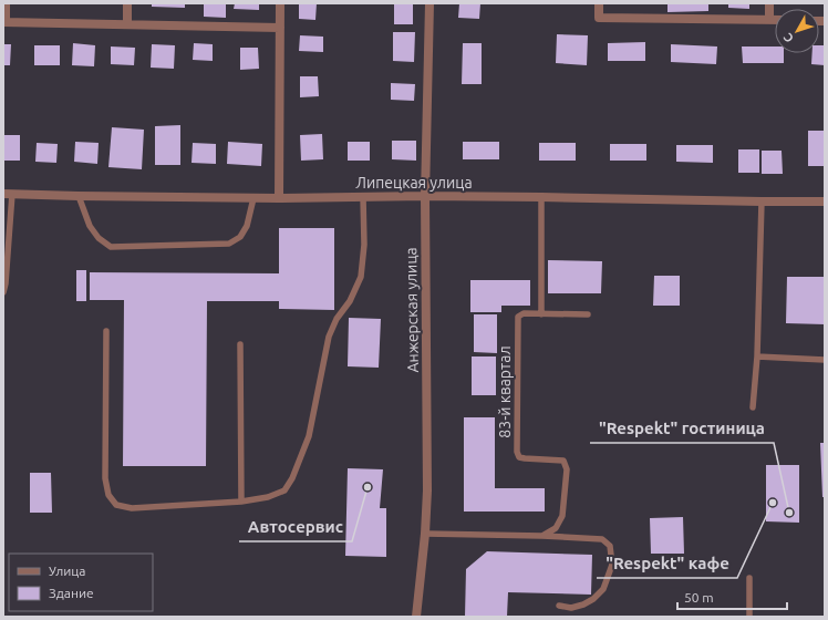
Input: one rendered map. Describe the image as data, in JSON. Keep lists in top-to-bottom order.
{
  "streets": {
    "street": ["Липецкая улица", "Анжерская улица"],
    "lane": ["83-й квартал"]
  },
  "crossings": [
    ["Липецкая улица", "Анжерская улица"]
  ],
  "places": ["Автосервис", "\"Respekt\" кафе", "\"Respekt\" гостиница"],
  "legend": ["Улица", "Здание"],
  "scale_bar": "50 m",
  "north": "bottom left"
}
